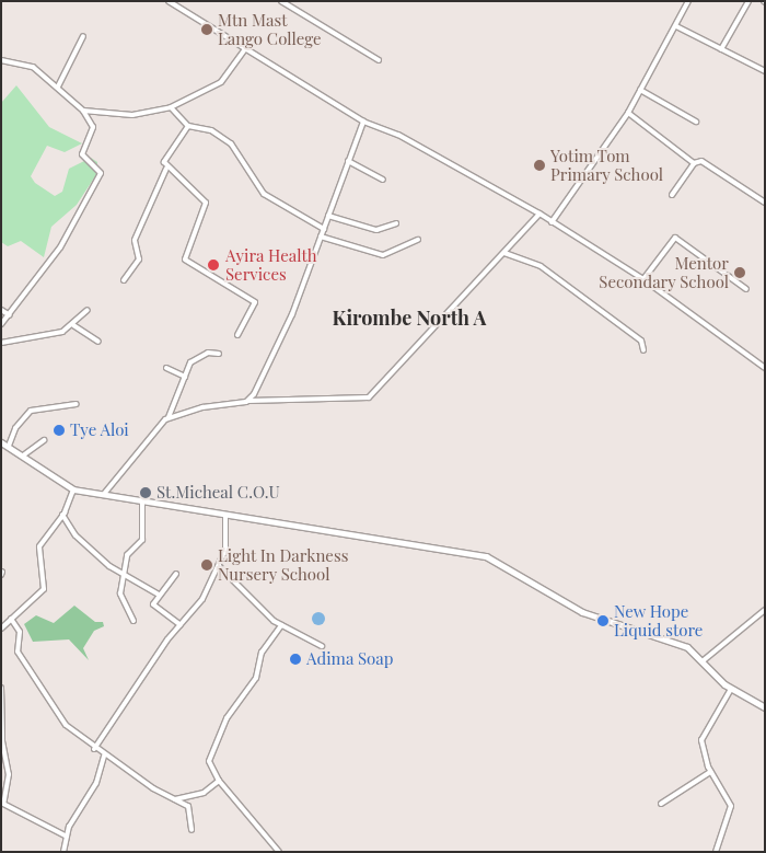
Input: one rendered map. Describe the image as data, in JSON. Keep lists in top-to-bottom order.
{
  "districts": ["Kirombe North A"],
  "places": [
    "Mtn Mast Lango College",
    "Yotim Tom Primary School",
    "Ayira Health Services",
    "Mentor Secondary School",
    "Tye Aloi",
    "St.Micheal C.O.U",
    "Light In Darkness Nursery School",
    "New Hope Liquid store",
    "Adima Soap"
  ]
}
